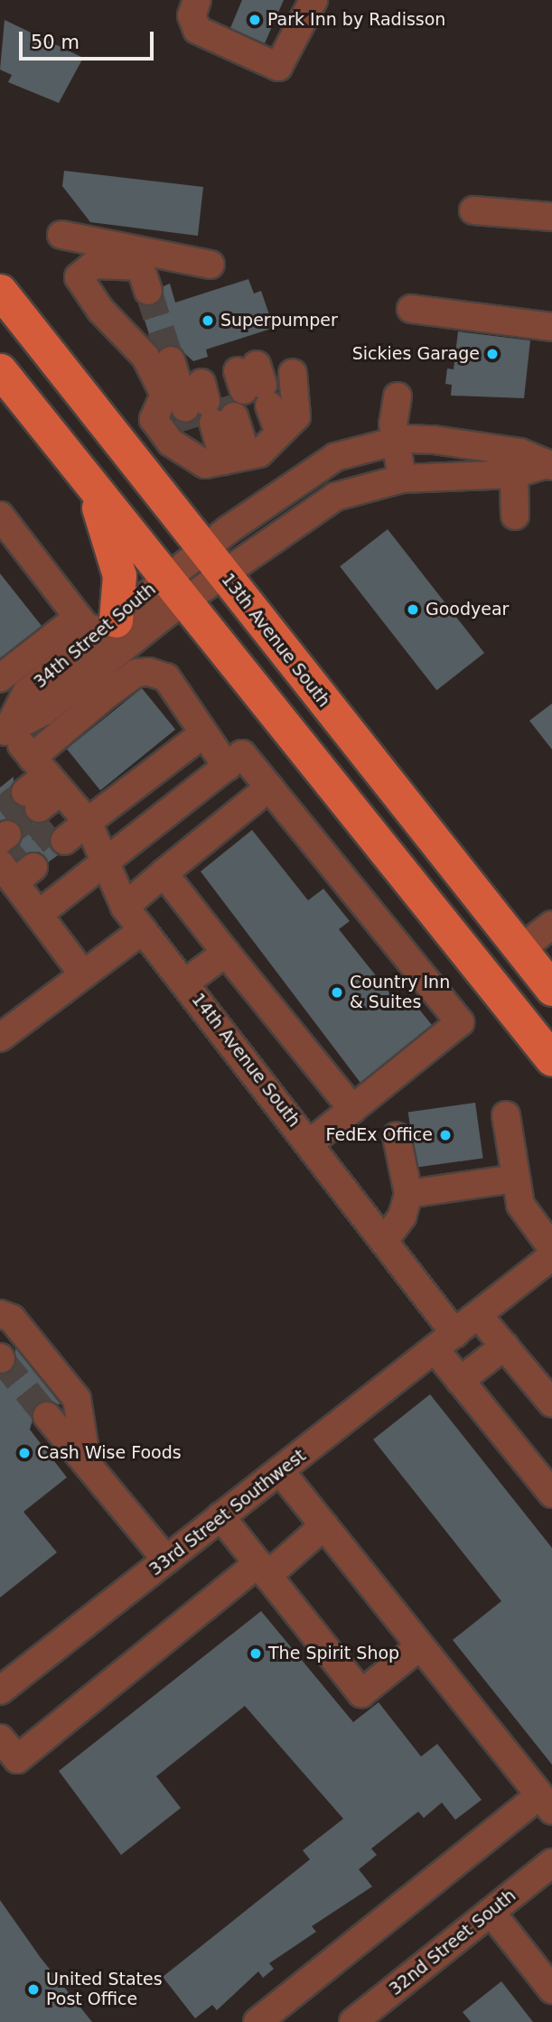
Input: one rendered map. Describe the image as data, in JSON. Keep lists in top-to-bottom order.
{
  "streets": {
    "main road": ["13th Avenue South"],
    "street": [
      "34th Street South",
      "14th Avenue South",
      "33rd Street Southwest",
      "32nd Street South"
    ]
  },
  "crossings": [
    ["34th Street South", "14th Avenue South"],
    ["14th Avenue South", "33rd Street Southwest"]
  ],
  "places": [
    "Park Inn by Radisson",
    "Superpumper",
    "Sickies Garage",
    "Goodyear",
    "Country Inn & Suites",
    "FedEx Office",
    "Cash Wise Foods",
    "The Spirit Shop",
    "United States Post Office"
  ],
  "scale_bar": "50 m"
}
